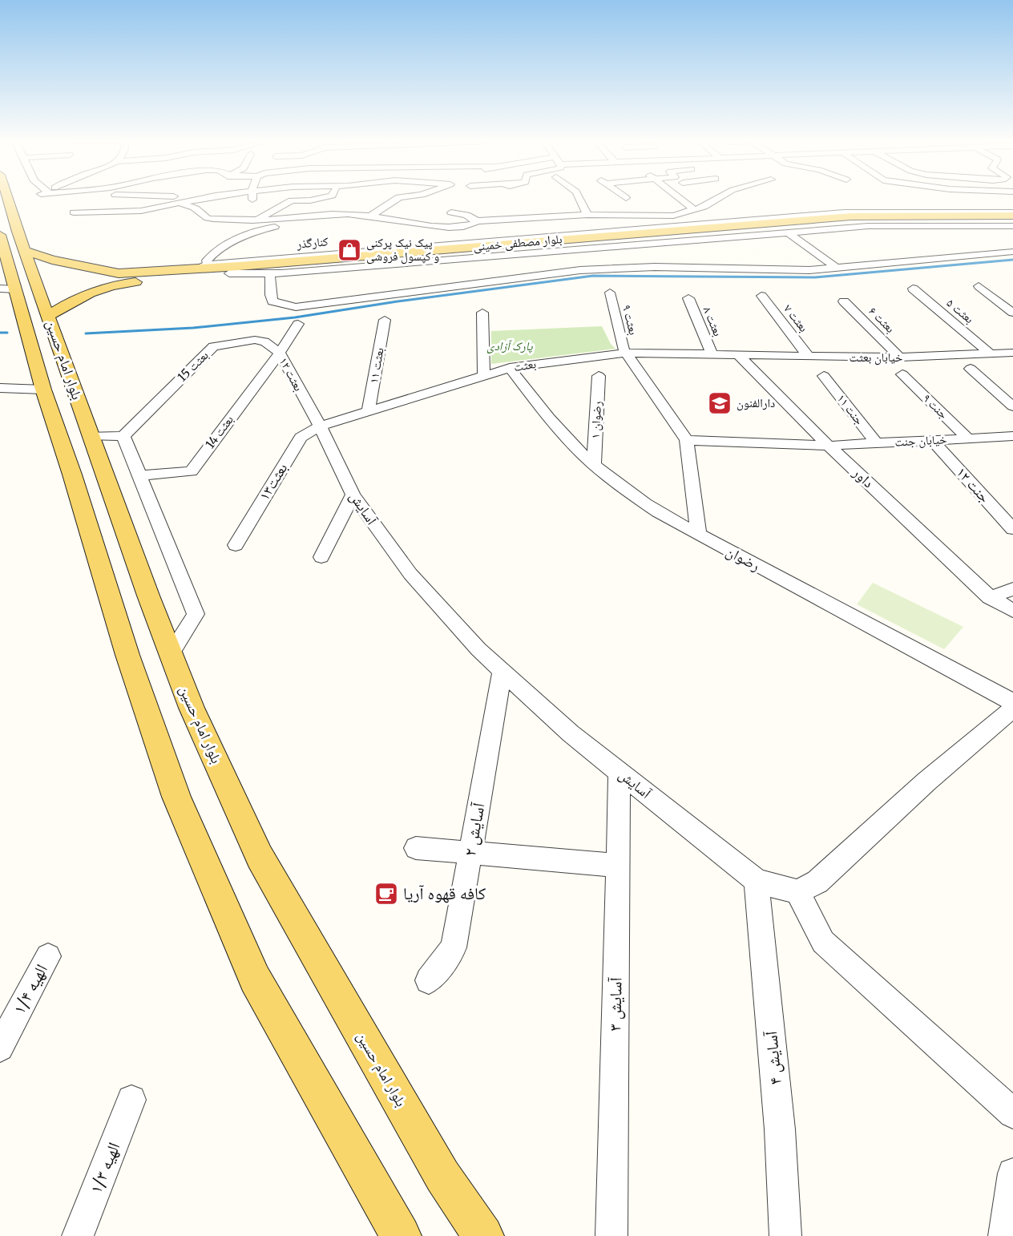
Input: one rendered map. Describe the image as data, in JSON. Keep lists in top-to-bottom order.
{
  "streets": {
    "main road": ["بلوار مصطفی خمینی", "بلوار امام حسین"],
    "street": [
      "کنارگذر",
      "بعثت ۵",
      "بعثت ۷",
      "بعثت ۹",
      "بعثت ۶",
      "بعثت ۸",
      "خیابان بعثت",
      "بعثت ۱۱",
      "بعثت",
      "بعثت 15",
      "بعثت ۱۲",
      "جنت ۹",
      "جنت ۱۱",
      "رضوان ۱",
      "بعثت 14",
      "خیابان جنت",
      "داور",
      "بعثت۱۳",
      "جنت ۱۲",
      "آسایش",
      "رضوان",
      "آسایش ۲",
      "الهیه ۱/۴",
      "آسایش ۳",
      "آسایش ۴",
      "الهیه ۱/۳"
    ]
  },
  "crossings": [
    ["کنارگذر", "بلوار مصطفی خمینی"],
    ["بلوار مصطفی خمینی", "بلوار امام حسین"],
    ["بعثت ۵", "خیابان بعثت"],
    ["بعثت ۷", "خیابان بعثت"],
    ["بعثت ۹", "بعثت"],
    ["بعثت ۹", "خیابان جنت"],
    ["بعثت ۶", "خیابان بعثت"],
    ["بعثت ۸", "بعثت"],
    ["خیابان بعثت", "بعثت"],
    ["خیابان بعثت", "داور"],
    ["بعثت ۱۱", "بعثت"],
    ["بعثت", "بعثت ۱۲"],
    ["بعثت", "داور"],
    ["بعثت", "بعثت۱۳"],
    ["بعثت", "آسایش"],
    ["بعثت", "رضوان"],
    ["بعثت 15", "بعثت ۱۲"],
    ["بعثت 15", "بعثت 14"],
    ["بعثت ۱۲", "بعثت 14"],
    ["بعثت ۱۲", "بعثت۱۳"],
    ["بعثت ۱۲", "آسایش"],
    ["جنت ۹", "خیابان جنت"],
    ["جنت ۱۱", "خیابان جنت"],
    ["رضوان ۱", "رضوان"],
    ["خیابان جنت", "داور"],
    ["خیابان جنت", "جنت ۱۲"],
    ["بعثت۱۳", "آسایش"],
    ["آسایش", "آسایش ۲"],
    ["آسایش", "آسایش ۳"],
    ["آسایش", "آسایش ۴"]
  ],
  "parks": ["پارک آزادی"],
  "places": {
    "shop": ["پیک نیک پرکنی و کپسول فروشی"],
    "school or university": ["دارالفنون"],
    "cafe": ["کافه قهوه آریا"]
  }
}
